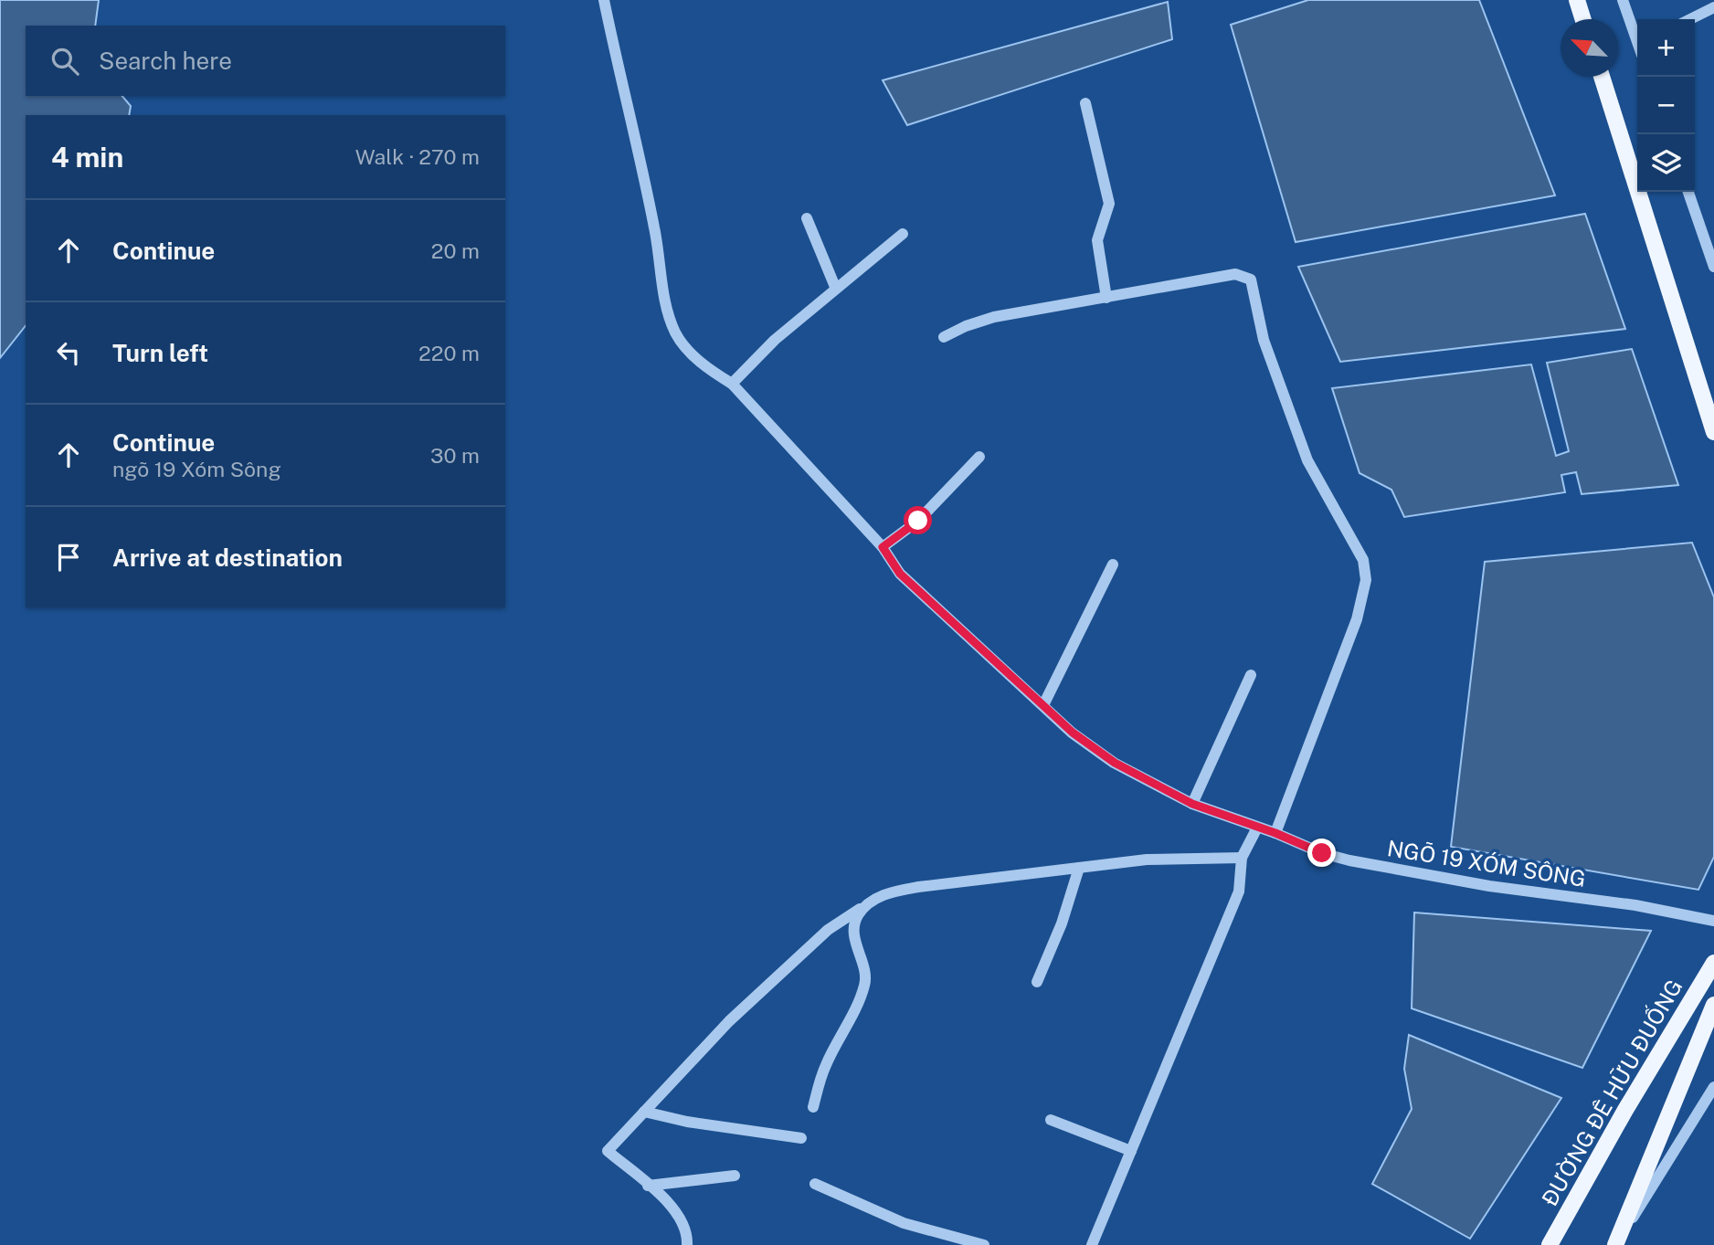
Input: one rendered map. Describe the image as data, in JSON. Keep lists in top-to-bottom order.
{
  "streets": {
    "main road": ["ĐƯỜNG ĐÊ HỮU ĐUỐNG"],
    "street": ["NGÕ 19 XÓM SÔNG"]
  },
  "north": "top left",
  "page": {
    "map_buttons": ["+", "−"],
    "search": "Search here",
    "heading": ["4 min", "Walk · 270 m"],
    "list": [
      ["Continue", "20 m"],
      ["Turn left", "220 m"],
      ["Continue", "ngõ 19 Xóm Sông", "30 m"],
      "Arrive at destination"
    ]
  }
}
